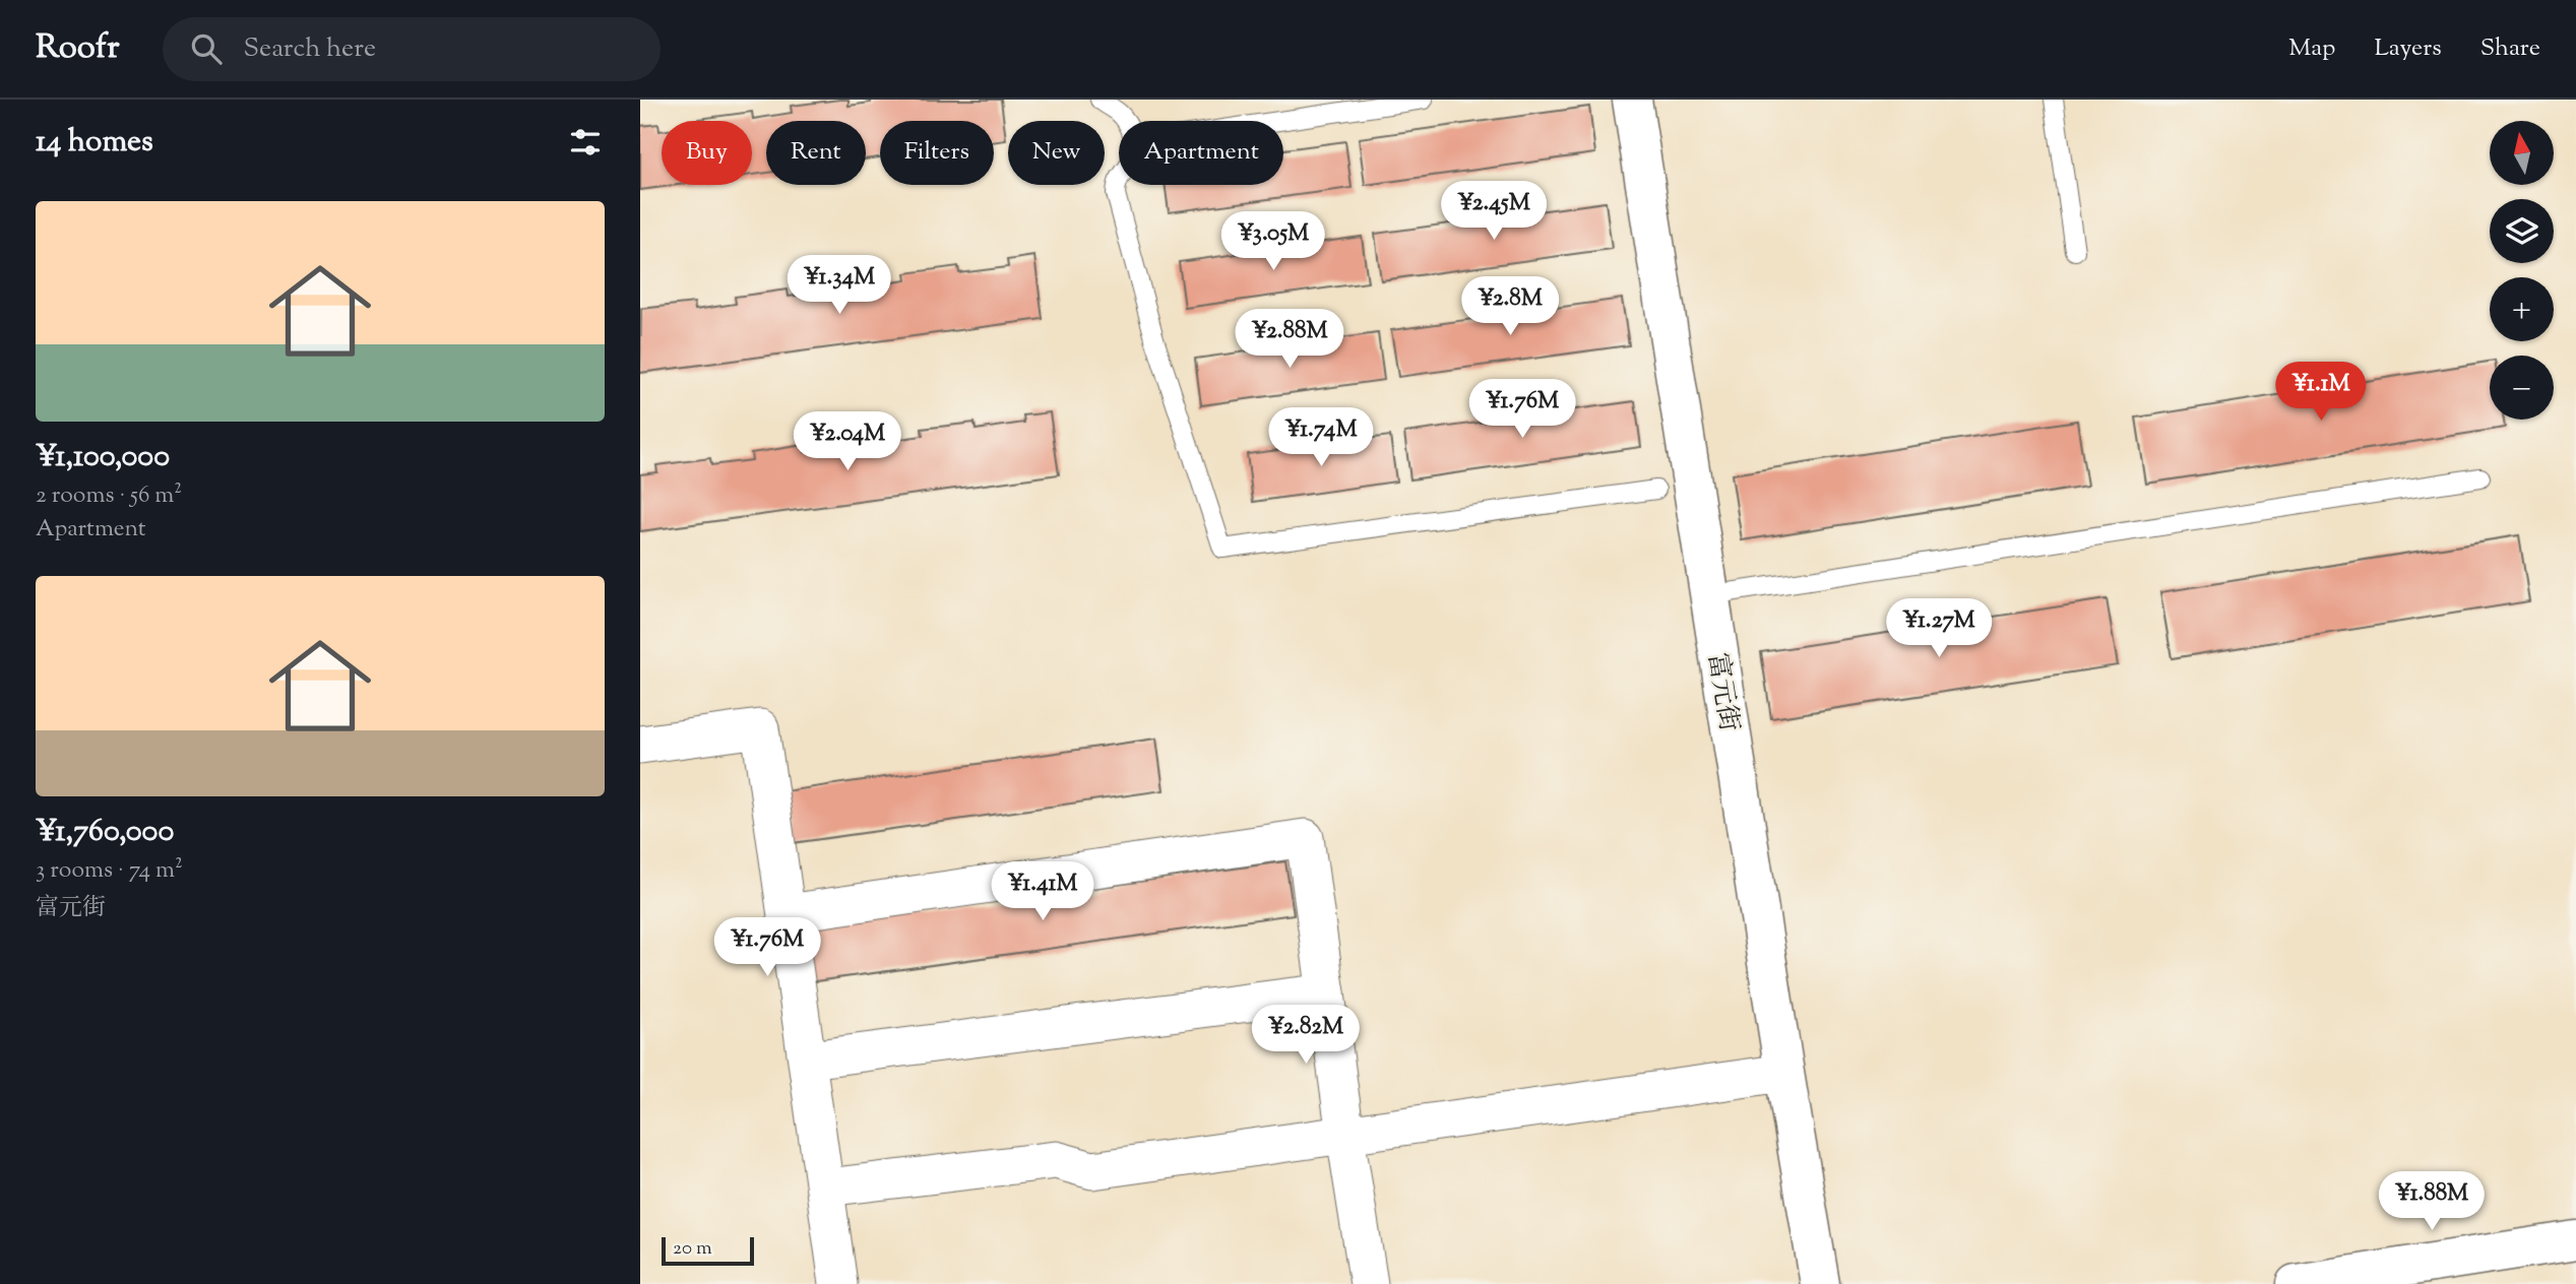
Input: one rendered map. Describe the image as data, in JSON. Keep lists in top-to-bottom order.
{
  "streets": {
    "street": ["富元街"]
  },
  "scale_bar": "20 m",
  "north": "top",
  "page": {
    "header": "Roofr",
    "search": "Search here",
    "nav": ["Map", "Layers", "Share"],
    "heading": "14 homes",
    "map_buttons": ["+", "−"],
    "chip": [
      "Buy",
      "Rent",
      "Filters",
      "New",
      "Apartment"
    ],
    "price": [
      "¥2.45M",
      "¥3.05M",
      "¥1.34M",
      "¥2.8M",
      "¥2.88M",
      "¥1.1M",
      "¥1.76M",
      "¥1.74M",
      "¥2.04M",
      "¥1.27M",
      "¥1.41M",
      "¥1.76M",
      "¥2.82M",
      "¥1.88M"
    ],
    "list": [
      {
        "name": "¥1,100,000",
        "note": "2 rooms · 56 m² · Apartment"
      },
      {
        "name": "¥1,760,000",
        "note": "3 rooms · 74 m² · 富元街"
      }
    ],
    "scale": "20 m"
  }
}
